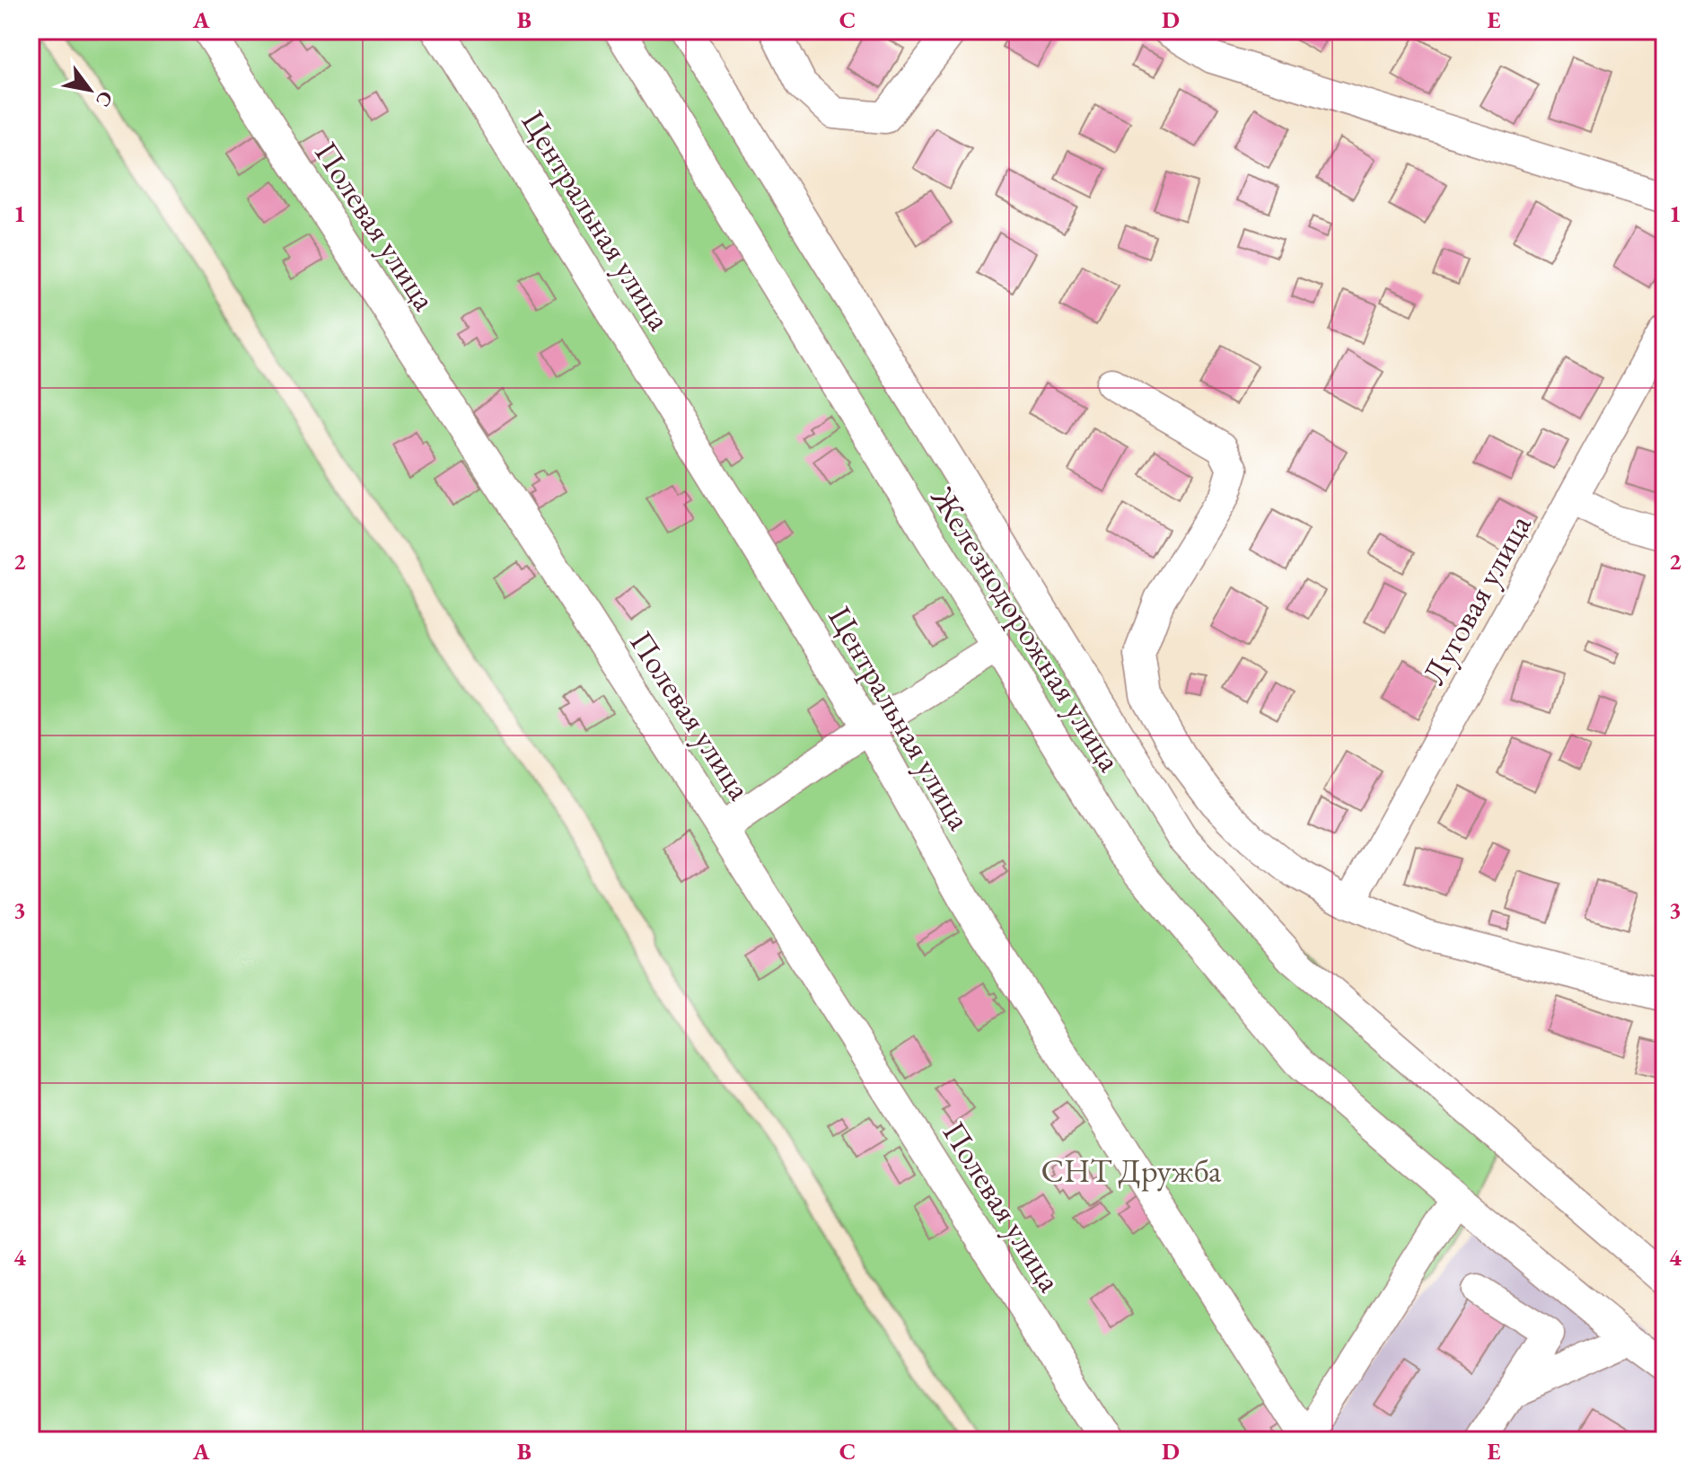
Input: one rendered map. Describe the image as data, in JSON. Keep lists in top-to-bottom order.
{
  "streets": {
    "street": [
      "Центральная улица",
      "Полевая улица",
      "Луговая улица",
      "Железнодорожная улица"
    ]
  },
  "parks": ["СНТ Дружба"],
  "north": "bottom right",
  "grid": {
    "columns": [
      "A",
      "B",
      "C",
      "D",
      "E"
    ],
    "rows": [
      "1",
      "2",
      "3",
      "4"
    ]
  }
}
